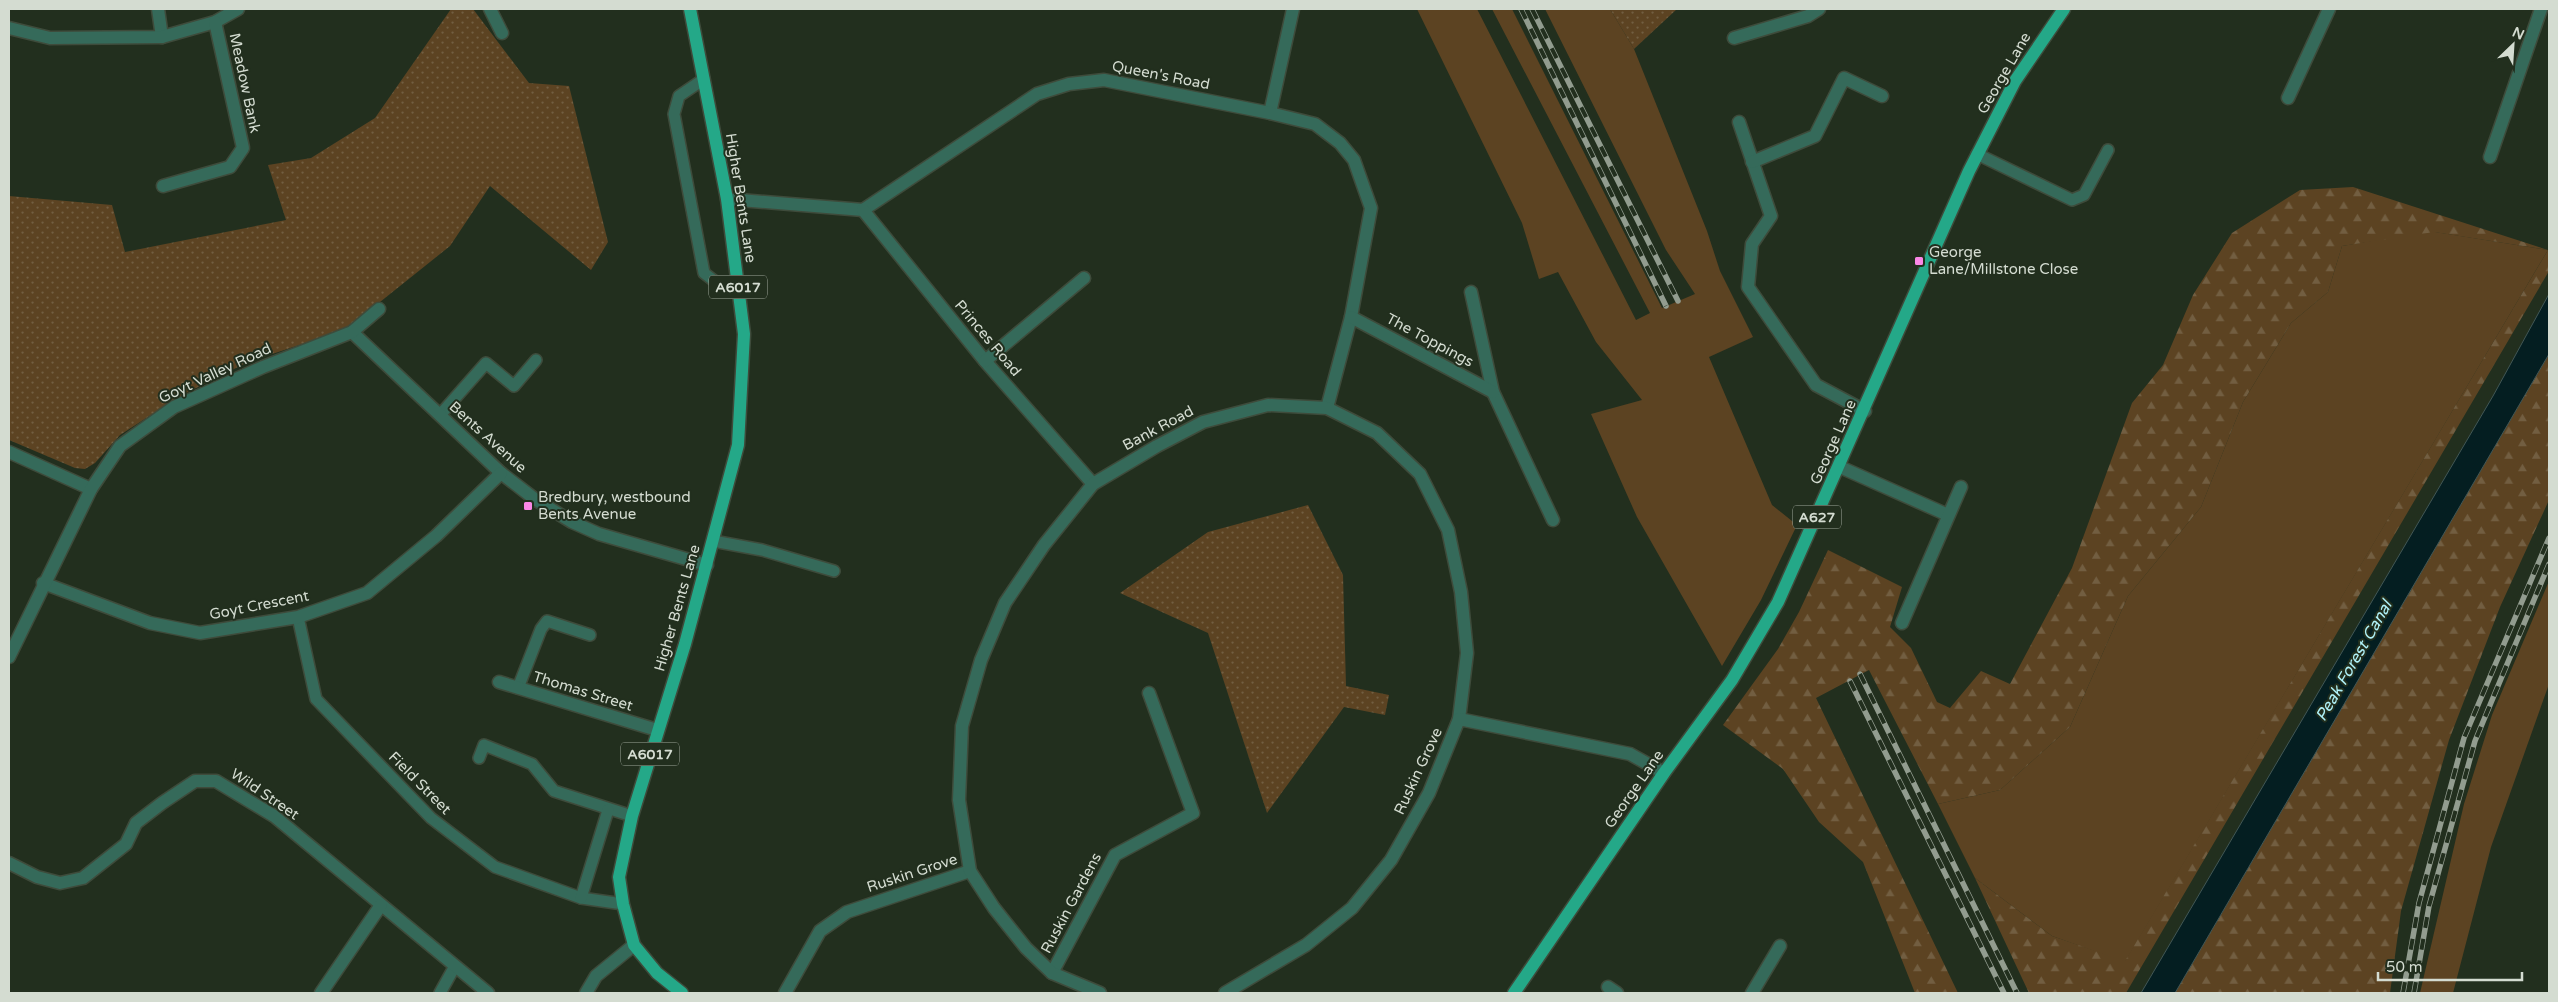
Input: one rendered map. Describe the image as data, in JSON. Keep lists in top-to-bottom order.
{
  "streets": {
    "main road": [
      "George Lane",
      "Higher Bents Lane",
      "A6017",
      "A627"
    ],
    "street": [
      "Queen's Road",
      "Meadow Bank",
      "Princes Road",
      "The Toppings",
      "Goyt Valley Road",
      "Bank Road",
      "Bents Avenue",
      "Goyt Crescent",
      "Thomas Street",
      "Ruskin Grove",
      "Wild Street",
      "Ruskin Gardens"
    ],
    "lane": ["Field Street"]
  },
  "crossings": [
    ["George Lane", "Ruskin Grove"],
    ["Queen's Road", "Princes Road"],
    ["Queen's Road", "The Toppings"],
    ["Queen's Road", "Bank Road"],
    ["Higher Bents Lane", "A6017"],
    ["Higher Bents Lane", "Bents Avenue"],
    ["Higher Bents Lane", "Thomas Street"],
    ["Higher Bents Lane", "Field Street"],
    ["Princes Road", "Bank Road"],
    ["Goyt Valley Road", "Bents Avenue"],
    ["Goyt Valley Road", "Goyt Crescent"],
    ["Bank Road", "Ruskin Grove"],
    ["Bents Avenue", "Goyt Crescent"],
    ["Goyt Crescent", "Field Street"],
    ["Ruskin Grove", "Ruskin Gardens"]
  ],
  "water": ["Peak Forest Canal"],
  "places": {
    "transit": ["George Lane/Millstone Close", "Bredbury, westbound Bents Avenue"]
  },
  "scale_bar": "50 m",
  "north": "top right"
}
